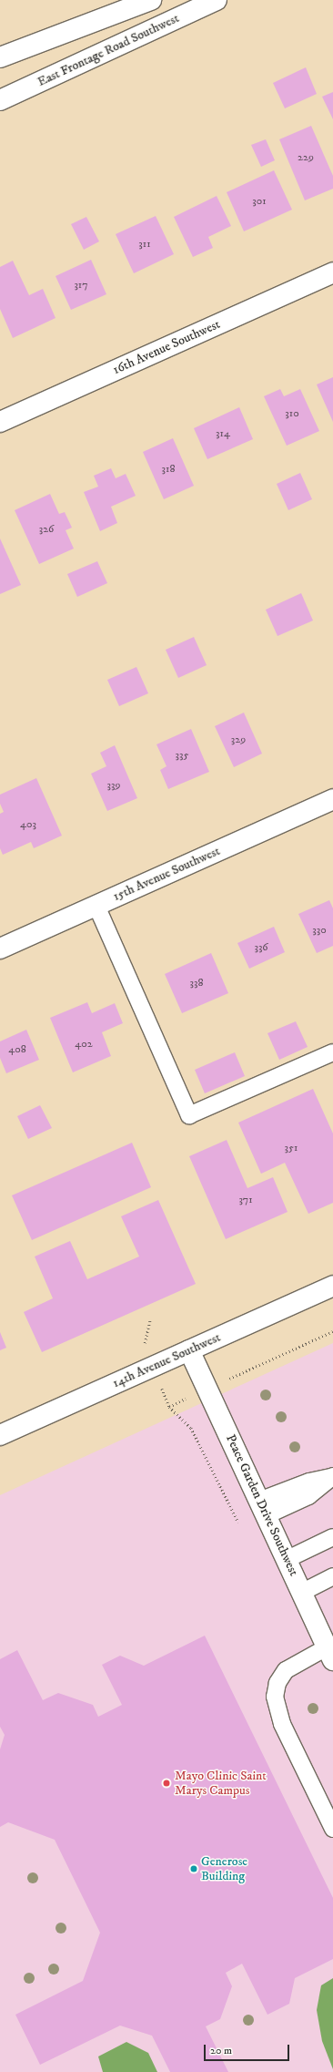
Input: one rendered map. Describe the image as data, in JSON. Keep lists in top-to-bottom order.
{
  "streets": {
    "main road": [
      "East Frontage Road Southwest",
      "16th Avenue Southwest",
      "15th Avenue Southwest",
      "14th Avenue Southwest",
      "Peace Garden Drive Southwest"
    ]
  },
  "crossings": [
    ["14th Avenue Southwest", "Peace Garden Drive Southwest"]
  ],
  "places": ["Mayo Clinic Saint Marys Campus", "Generose Building"],
  "house_numbers": [
    "229",
    "301",
    "311",
    "317",
    "310",
    "314",
    "318",
    "326",
    "329",
    "335",
    "339",
    "403",
    "330",
    "336",
    "338",
    "402",
    "408",
    "351",
    "371"
  ],
  "scale_bar": "20 m"
}
